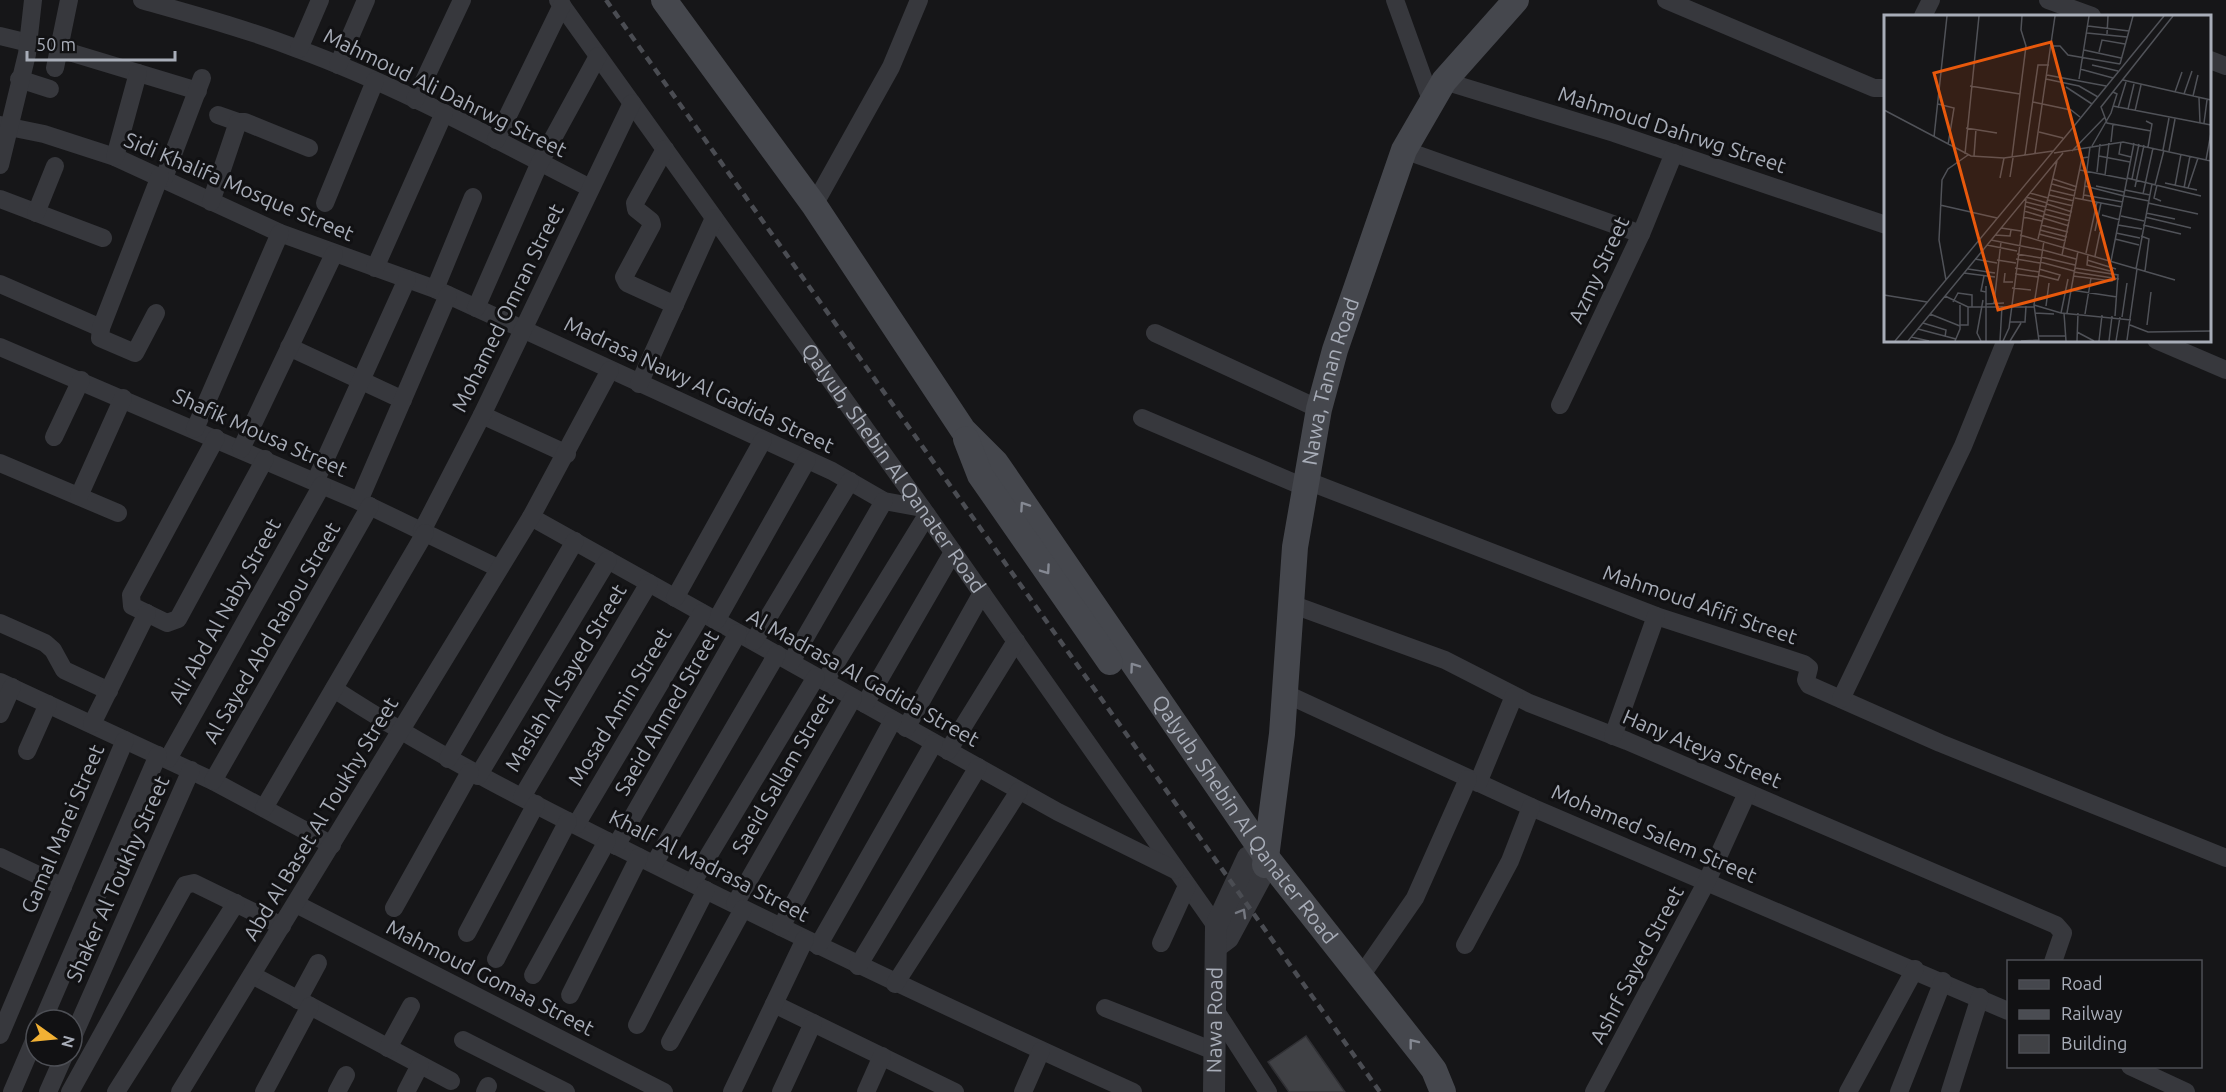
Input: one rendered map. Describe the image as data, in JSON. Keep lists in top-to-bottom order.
{
  "streets": {
    "main road": ["Nawa, Tanan Road", "Qalyub, Shebin Al Qanater Road"],
    "street": [
      "Mahmoud Ali Dahrwg Street",
      "Mahmoud Dahrwg Street",
      "Sidi Khalifa Mosque Street",
      "Azmy Street",
      "Mohamed Omran Street",
      "Madrasa Nawy Al Gadida Street",
      "Shafik Mousa Street",
      "Mahmoud Afifi Street",
      "Ali Abd Al Naby Street",
      "Al Sayed Abd Rabou Street",
      "Maslah Al Sayed Street",
      "Al Madrasa Al Gadida Street",
      "Mosad Amin Street",
      "Saeid Ahmed Street",
      "Hany Ateya Street",
      "Saeid Sallam Street",
      "Abd Al Baset Al Toukhy Street",
      "Gamal Marei Street",
      "Mohamed Salem Street",
      "Khalf Al Madrasa Street",
      "Shaker Al Toukhy Street",
      "Ashrf Sayed Street",
      "Mahmoud Gomaa Street",
      "Nawa Road"
    ]
  },
  "crossings": [
    ["Mahmoud Ali Dahrwg Street", "Mohamed Omran Street"],
    ["Mahmoud Dahrwg Street", "Azmy Street"],
    ["Mahmoud Dahrwg Street", "Nawa, Tanan Road"],
    ["Sidi Khalifa Mosque Street", "Mohamed Omran Street"],
    ["Sidi Khalifa Mosque Street", "Madrasa Nawy Al Gadida Street"],
    ["Sidi Khalifa Mosque Street", "Ali Abd Al Naby Street"],
    ["Sidi Khalifa Mosque Street", "Al Sayed Abd Rabou Street"],
    ["Mohamed Omran Street", "Madrasa Nawy Al Gadida Street"],
    ["Mohamed Omran Street", "Shafik Mousa Street"],
    ["Mohamed Omran Street", "Qalyub, Shebin Al Qanater Road"],
    ["Mohamed Omran Street", "Khalf Al Madrasa Street"],
    ["Nawa, Tanan Road", "Qalyub, Shebin Al Qanater Road"],
    ["Nawa, Tanan Road", "Mahmoud Afifi Street"],
    ["Nawa, Tanan Road", "Hany Ateya Street"],
    ["Nawa, Tanan Road", "Mohamed Salem Street"],
    ["Nawa, Tanan Road", "Nawa Road"],
    ["Madrasa Nawy Al Gadida Street", "Qalyub, Shebin Al Qanater Road"],
    ["Madrasa Nawy Al Gadida Street", "Mosad Amin Street"],
    ["Madrasa Nawy Al Gadida Street", "Saeid Ahmed Street"],
    ["Madrasa Nawy Al Gadida Street", "Abd Al Baset Al Toukhy Street"],
    ["Shafik Mousa Street", "Ali Abd Al Naby Street"],
    ["Shafik Mousa Street", "Al Sayed Abd Rabou Street"],
    ["Shafik Mousa Street", "Abd Al Baset Al Toukhy Street"],
    ["Qalyub, Shebin Al Qanater Road", "Al Madrasa Al Gadida Street"],
    ["Qalyub, Shebin Al Qanater Road", "Saeid Sallam Street"],
    ["Qalyub, Shebin Al Qanater Road", "Nawa Road"],
    ["Maslah Al Sayed Street", "Al Madrasa Al Gadida Street"],
    ["Maslah Al Sayed Street", "Khalf Al Madrasa Street"],
    ["Al Madrasa Al Gadida Street", "Mosad Amin Street"],
    ["Al Madrasa Al Gadida Street", "Saeid Ahmed Street"],
    ["Al Madrasa Al Gadida Street", "Saeid Sallam Street"],
    ["Al Madrasa Al Gadida Street", "Abd Al Baset Al Toukhy Street"],
    ["Mosad Amin Street", "Khalf Al Madrasa Street"],
    ["Saeid Ahmed Street", "Khalf Al Madrasa Street"],
    ["Hany Ateya Street", "Ashrf Sayed Street"],
    ["Saeid Sallam Street", "Khalf Al Madrasa Street"],
    ["Abd Al Baset Al Toukhy Street", "Khalf Al Madrasa Street"],
    ["Abd Al Baset Al Toukhy Street", "Mahmoud Gomaa Street"],
    ["Mohamed Salem Street", "Ashrf Sayed Street"]
  ],
  "legend": ["Road", "Railway", "Building"],
  "scale_bar": "50 m",
  "north": "right"
}
